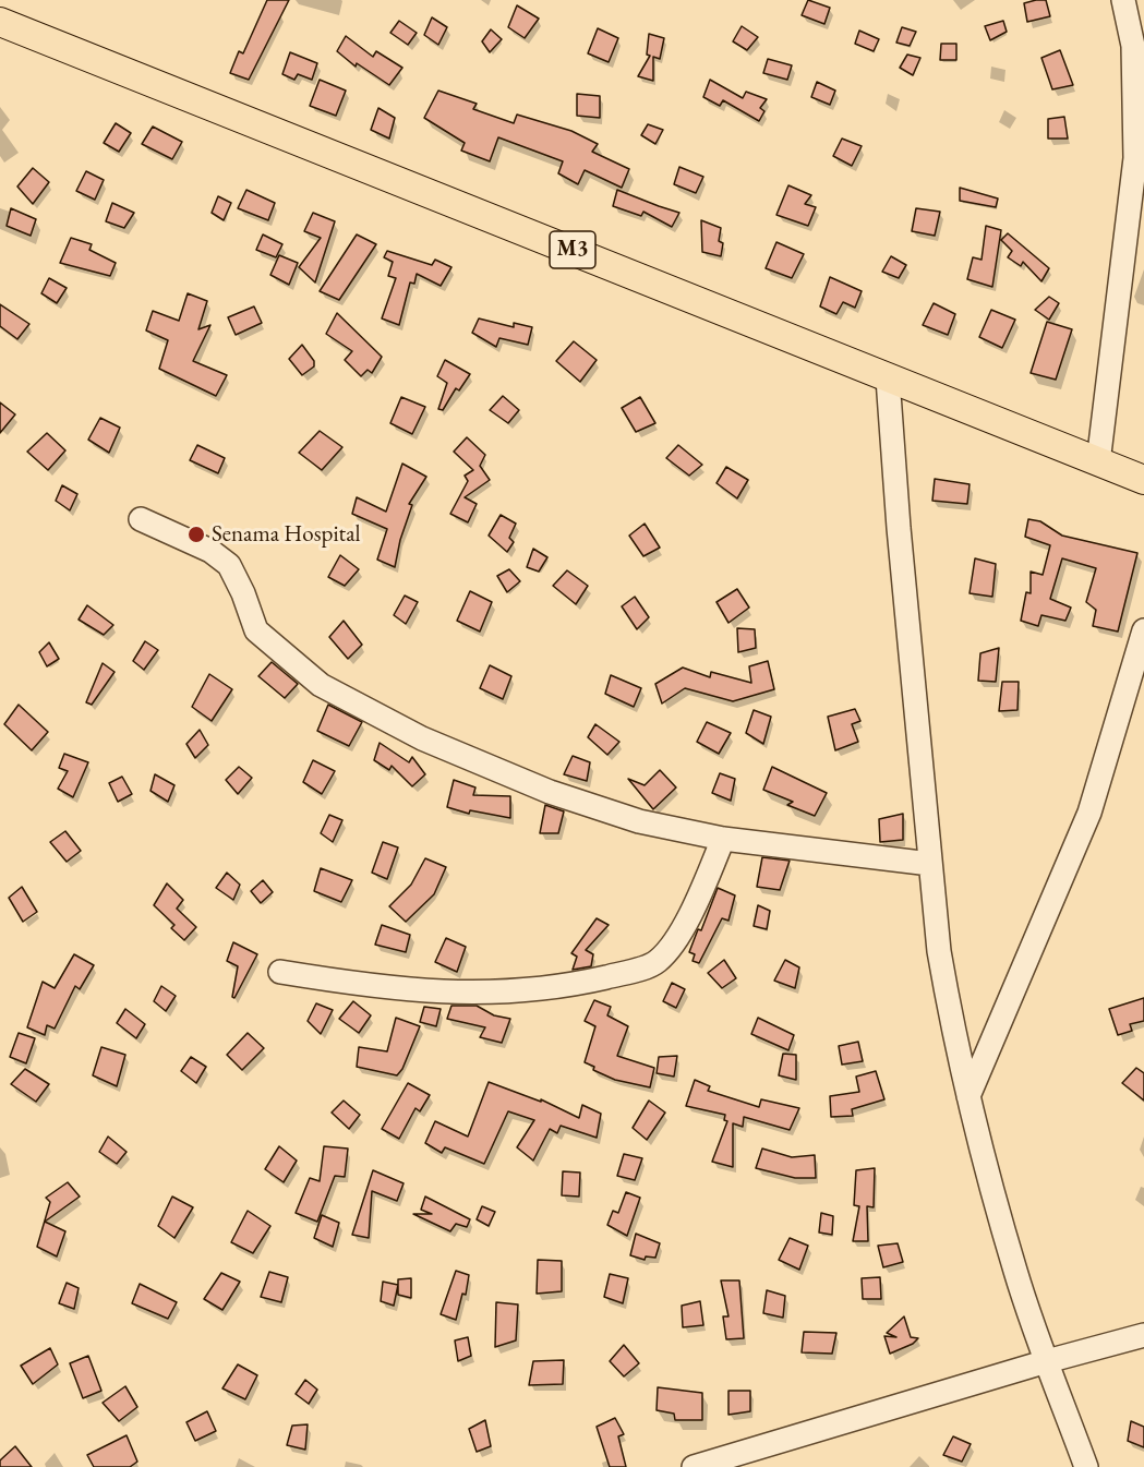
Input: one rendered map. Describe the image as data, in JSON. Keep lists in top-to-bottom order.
{
  "streets": {
    "main road": ["M3"]
  },
  "places": ["Senama Hospital"]
}
